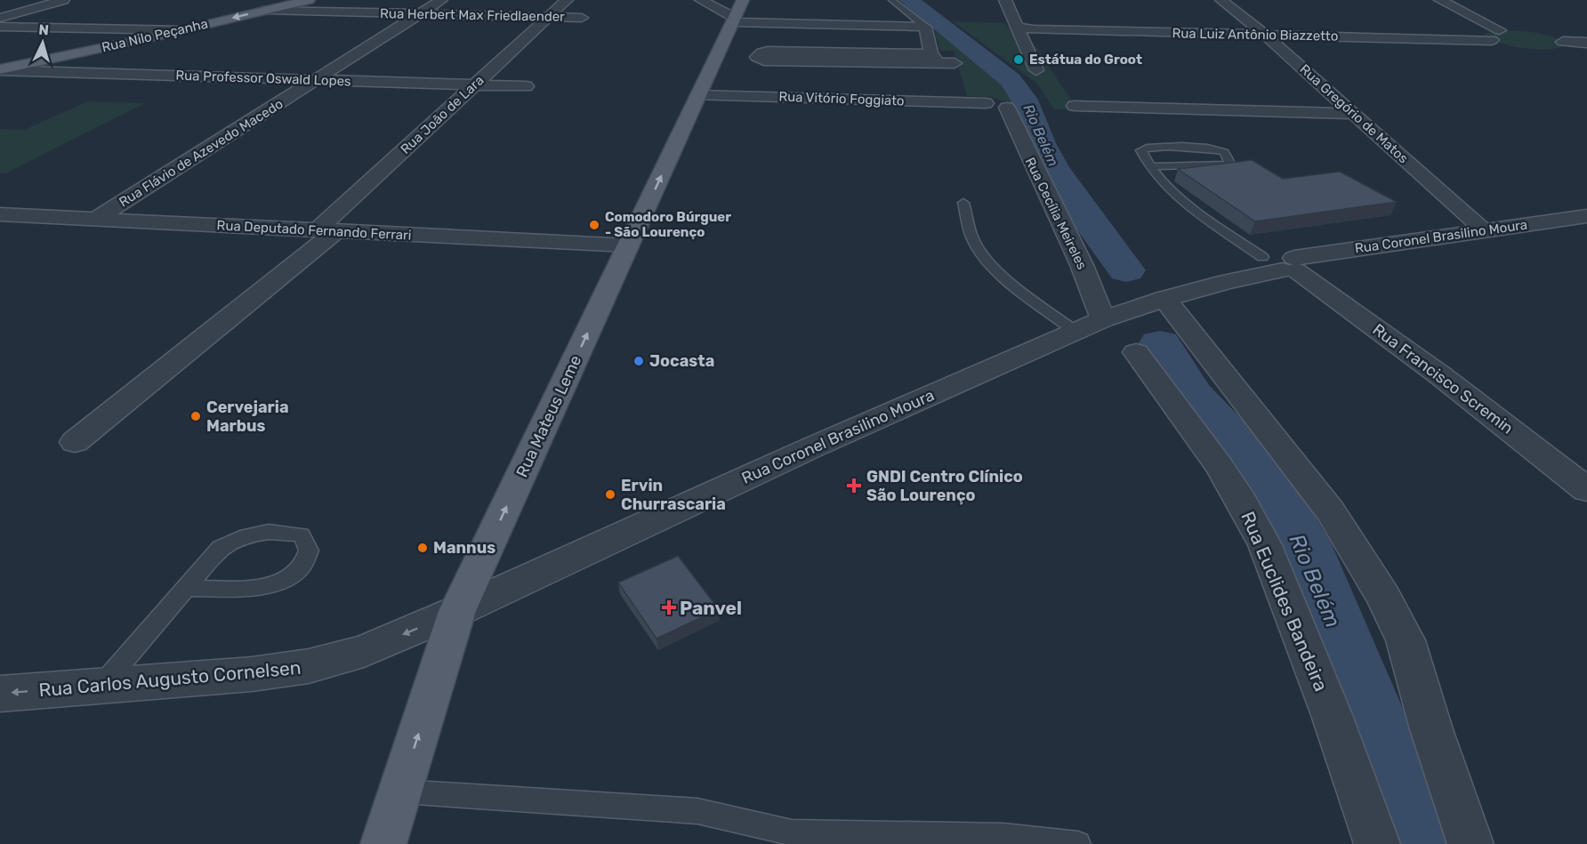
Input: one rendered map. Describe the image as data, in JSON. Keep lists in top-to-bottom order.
{
  "streets": {
    "main road": ["Rua Nilo Peçanha", "Rua Mateus Leme"],
    "street": [
      "Rua Herbert Max Friedlaender",
      "Rua Luiz Antônio Biazzetto",
      "Rua Professor Oswald Lopes",
      "Rua Vitório Foggiato",
      "Rua Gregório de Matos",
      "Rua João de Lara",
      "Rua Flávio de Azevedo Macedo",
      "Rua Cecília Meireles",
      "Rua Deputado Fernando Ferrari",
      "Rua Coronel Brasilino Moura",
      "Rua Francisco Scremin",
      "Rua Euclides Bandeira",
      "Rua Carlos Augusto Cornelsen"
    ]
  },
  "crossings": [
    ["Rua Herbert Max Friedlaender", "Rua Nilo Peçanha"],
    ["Rua Herbert Max Friedlaender", "Rua João de Lara"],
    ["Rua Herbert Max Friedlaender", "Rua Flávio de Azevedo Macedo"],
    ["Rua Luiz Antônio Biazzetto", "Rua Gregório de Matos"],
    ["Rua Nilo Peçanha", "Rua Professor Oswald Lopes"],
    ["Rua Professor Oswald Lopes", "Rua João de Lara"],
    ["Rua Professor Oswald Lopes", "Rua Flávio de Azevedo Macedo"],
    ["Rua Vitório Foggiato", "Rua Mateus Leme"],
    ["Rua Gregório de Matos", "Rua Coronel Brasilino Moura"],
    ["Rua João de Lara", "Rua Deputado Fernando Ferrari"],
    ["Rua Flávio de Azevedo Macedo", "Rua Deputado Fernando Ferrari"],
    ["Rua Cecília Meireles", "Rua Coronel Brasilino Moura"],
    ["Rua Deputado Fernando Ferrari", "Rua Mateus Leme"],
    ["Rua Coronel Brasilino Moura", "Rua Francisco Scremin"],
    ["Rua Coronel Brasilino Moura", "Rua Mateus Leme"],
    ["Rua Coronel Brasilino Moura", "Rua Carlos Augusto Cornelsen"],
    ["Rua Mateus Leme", "Rua Carlos Augusto Cornelsen"]
  ],
  "one_way": ["Rua Mateus Leme", "Rua Carlos Augusto Cornelsen"],
  "water": ["Rio Belém"],
  "places": {
    "other": [
      "Estátua do Groot",
      "Comodoro Búrguer - São Lourenço",
      "Jocasta",
      "Cervejaria Marbus",
      "Ervin Churrascaria",
      "Mannus"
    ],
    "health": ["GNDI Centro Clínico São Lourenço", "Panvel"]
  },
  "north": "top"
}
